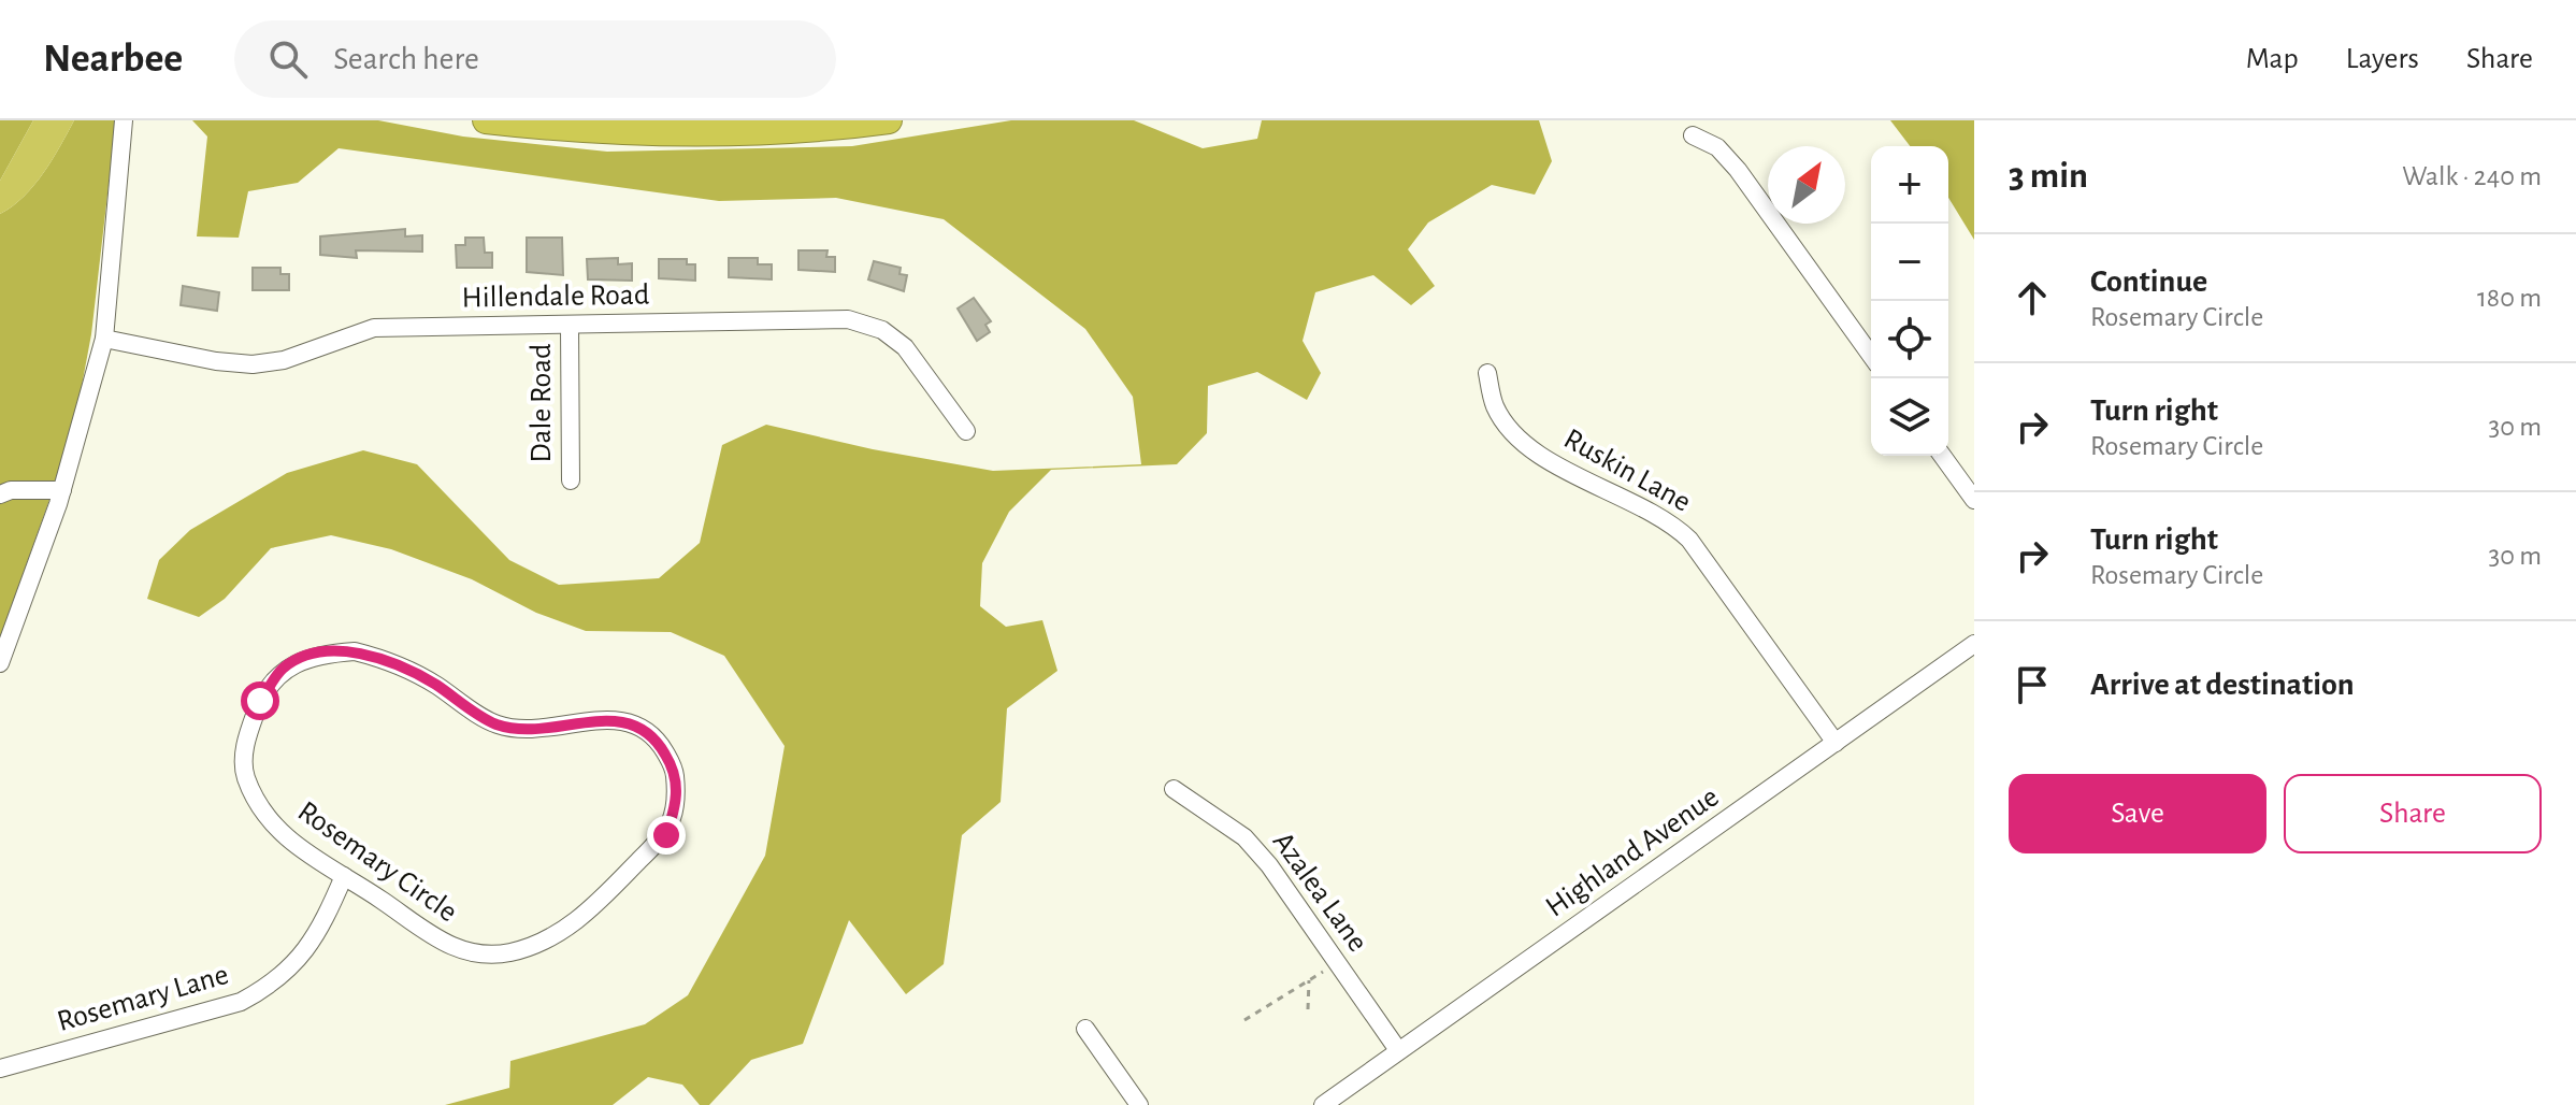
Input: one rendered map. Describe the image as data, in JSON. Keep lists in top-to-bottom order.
{
  "streets": {
    "street": [
      "Hillendale Road",
      "Dale Road",
      "Ruskin Lane",
      "Highland Avenue",
      "Rosemary Circle",
      "Azalea Lane",
      "Rosemary Lane"
    ]
  },
  "crossings": [
    ["Hillendale Road", "Dale Road"],
    ["Ruskin Lane", "Highland Avenue"],
    ["Highland Avenue", "Azalea Lane"],
    ["Rosemary Circle", "Rosemary Lane"]
  ],
  "north": "top right",
  "page": {
    "header": "Nearbee",
    "search": "Search here",
    "nav": ["Map", "Layers", "Share"],
    "heading": ["3 min", "Walk · 240 m"],
    "map_buttons": ["+", "−"],
    "list": [
      ["Continue", "Rosemary Circle", "180 m"],
      ["Turn right", "Rosemary Circle", "30 m"],
      ["Turn right", "Rosemary Circle", "30 m"],
      "Arrive at destination"
    ],
    "buttons": ["Save", "Share"]
  }
}
